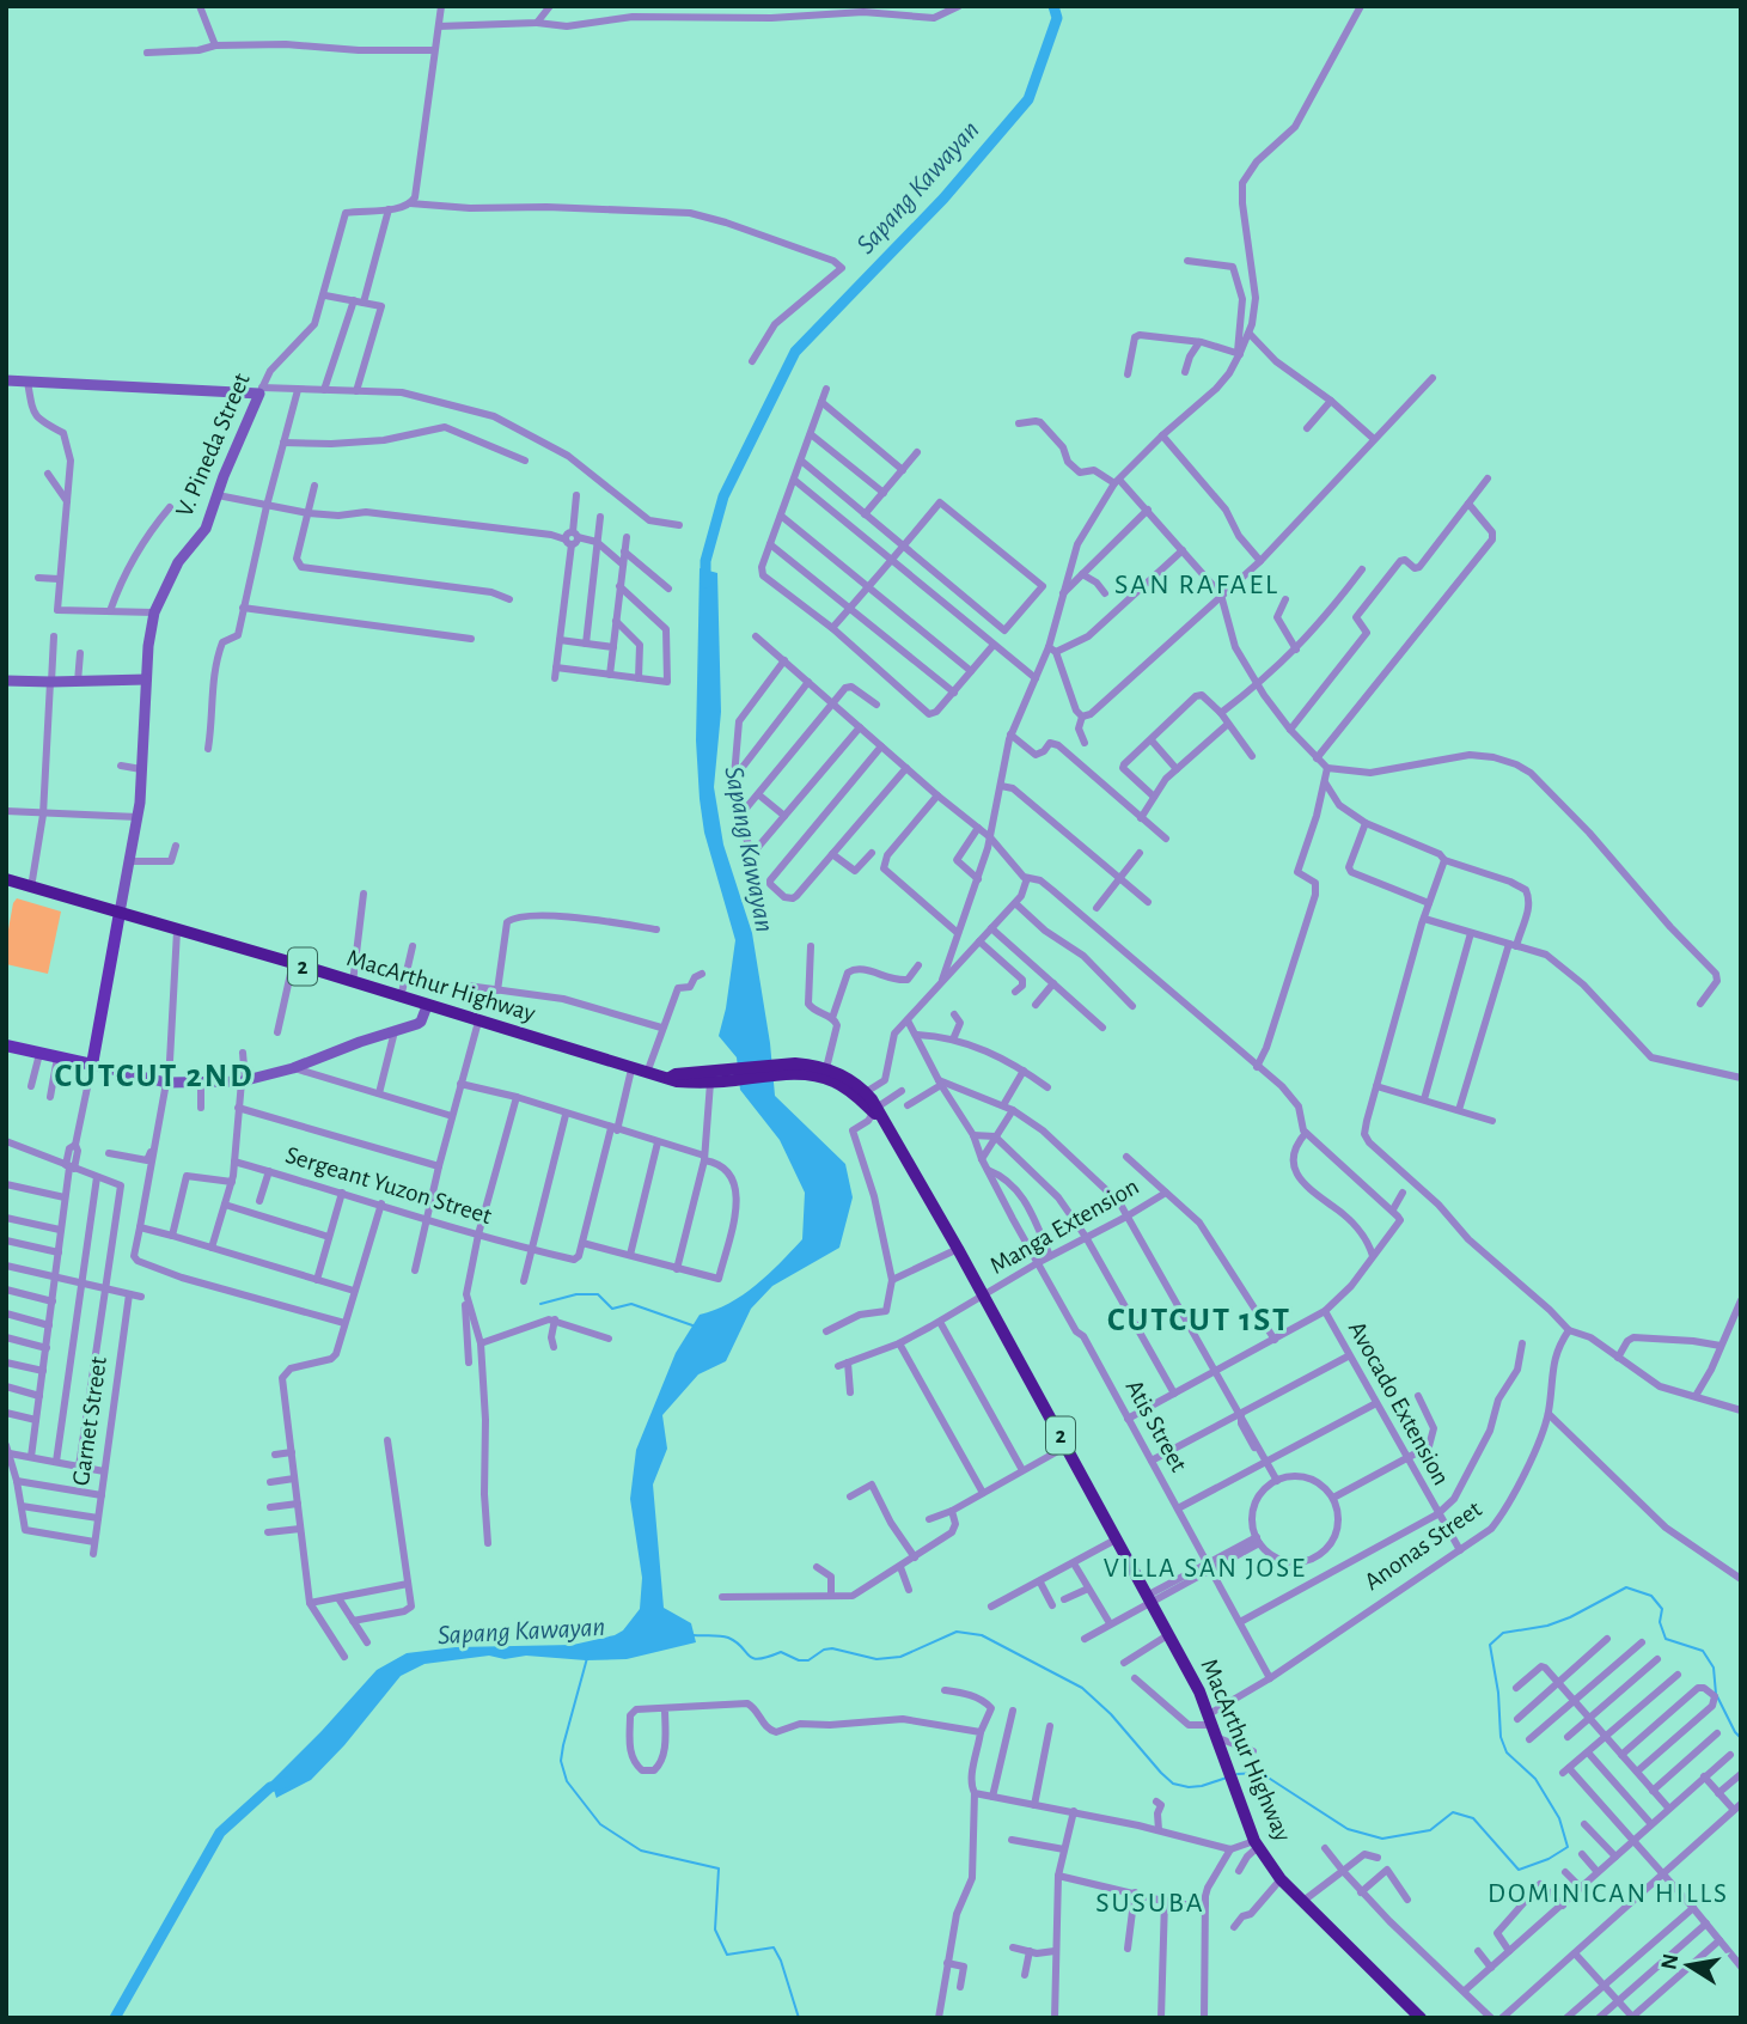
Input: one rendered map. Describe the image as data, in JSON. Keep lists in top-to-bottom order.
{
  "streets": {
    "highway": ["2", "MacArthur Highway"],
    "main road": ["V. Pineda Street"],
    "street": [
      "Sergeant Yuzon Street",
      "Manga Extension",
      "Avocado Extension",
      "Garnet Street",
      "Atis Street",
      "Anonas Street"
    ]
  },
  "crossings": [
    ["V. Pineda Street", "MacArthur Highway"],
    ["MacArthur Highway", "Manga Extension"],
    ["MacArthur Highway", "Anonas Street"],
    ["Manga Extension", "Atis Street"],
    ["Avocado Extension", "Anonas Street"],
    ["Atis Street", "Anonas Street"]
  ],
  "districts": [
    "SAN RAFAEL",
    "CUTCUT 2ND",
    "CUTCUT 1ST",
    "VILLA SAN JOSE",
    "DOMINICAN HILLS",
    "SUSUBA"
  ],
  "water": ["Sapang Kawayan"],
  "north": "left"
}
